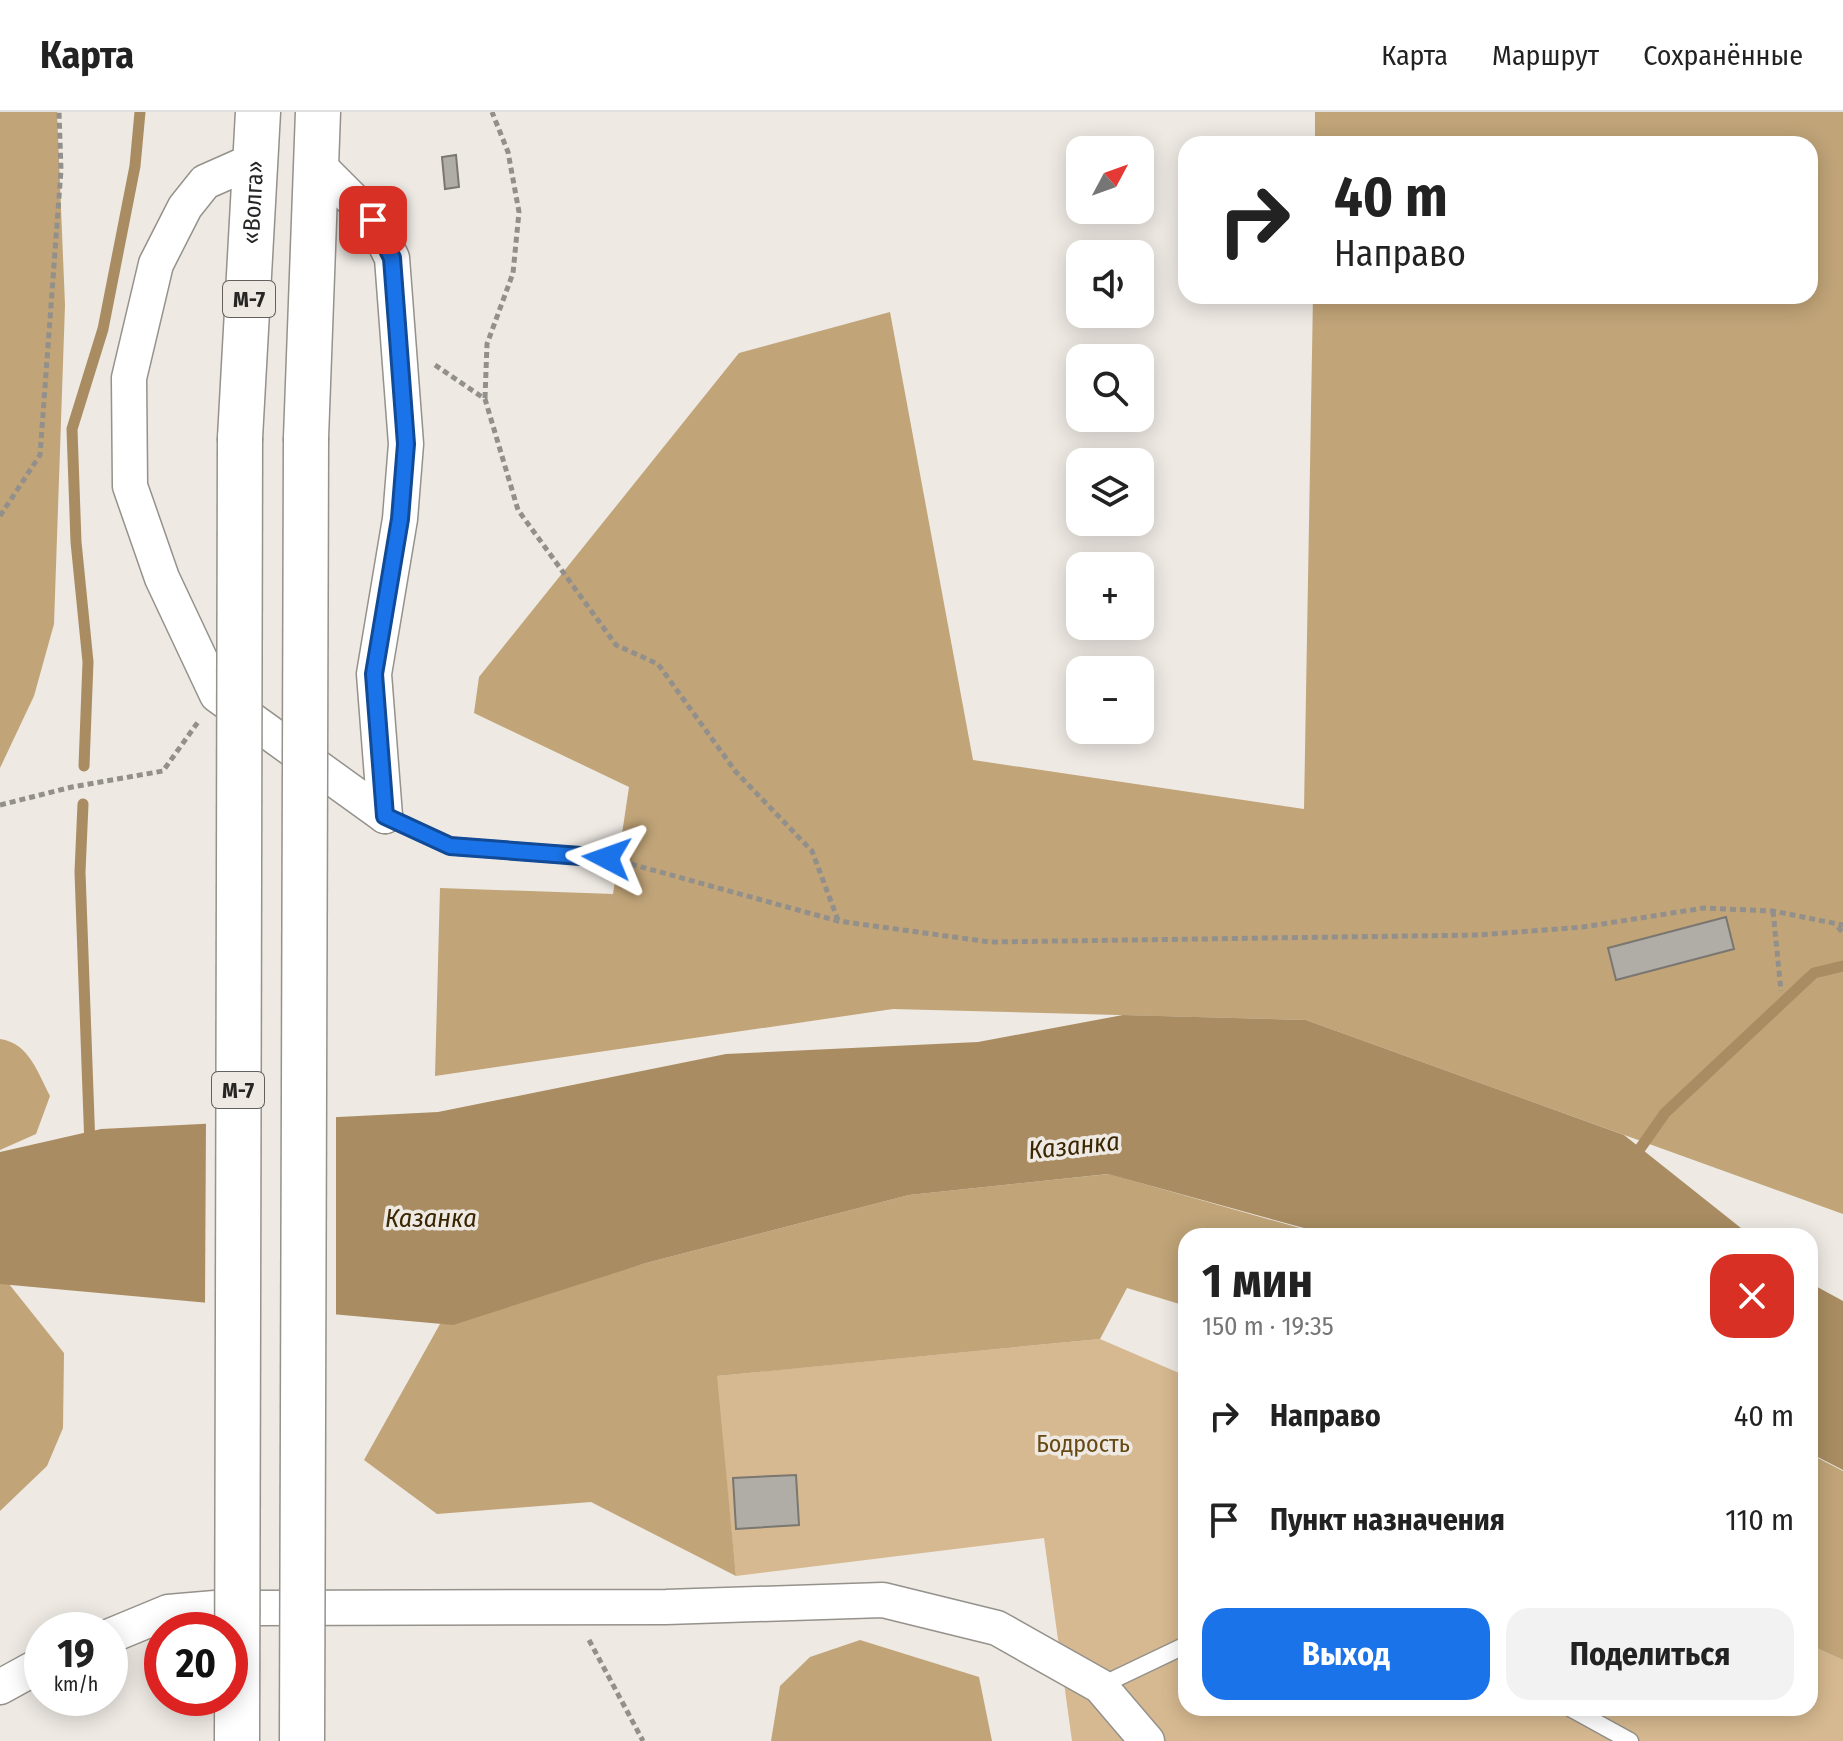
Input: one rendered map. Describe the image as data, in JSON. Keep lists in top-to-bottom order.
{
  "streets": {
    "highway": ["«Волга»", "М-7"]
  },
  "water": ["Казанка"],
  "parks": ["Бодрость"],
  "north": "top right",
  "page": {
    "header": "Карта",
    "nav": ["Карта", "Маршрут", "Сохранённые"],
    "map_buttons": ["+", "−"],
    "turn": ["40 m", "Направо"],
    "heading": ["1 мин", "150 m · 19:35"],
    "list": [
      {
        "name": "Направо",
        "value": "40 m"
      },
      {
        "name": "Пункт назначения",
        "value": "110 m"
      }
    ],
    "buttons": ["Выход", "Поделиться"],
    "speed": "19 km/h",
    "limit": "20"
  }
}
